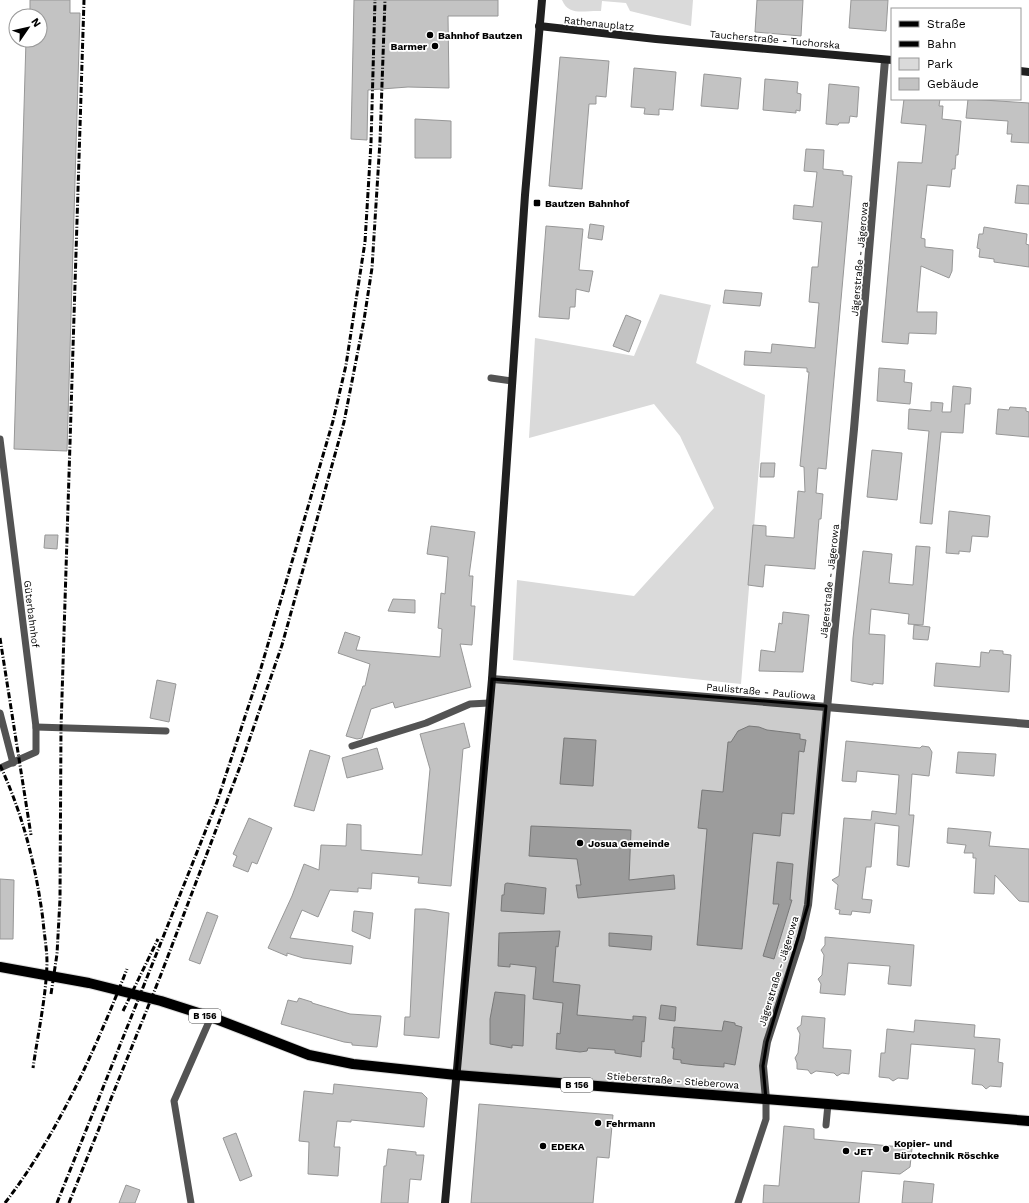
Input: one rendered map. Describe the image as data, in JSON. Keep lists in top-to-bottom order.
{
  "streets": {
    "main road": ["B 156", "Stieberstraße - Stieberowa"],
    "street": [
      "Rathenauplatz",
      "Taucherstraße - Tuchorska",
      "Jägerstraße - Jägerowa",
      "Paulistraße - Pauliowa"
    ],
    "lane": ["Güterbahnhof"]
  },
  "crossings": [
    ["Rathenauplatz", "Taucherstraße - Tuchorska"],
    ["Taucherstraße - Tuchorska", "Jägerstraße - Jägerowa"],
    ["Jägerstraße - Jägerowa", "Paulistraße - Pauliowa"],
    ["Jägerstraße - Jägerowa", "Stieberstraße - Stieberowa"],
    ["B 156", "Stieberstraße - Stieberowa"]
  ],
  "places": {
    "other": [
      "Bahnhof Bautzen",
      "Barmer",
      "Josua Gemeinde",
      "Fehrmann",
      "EDEKA",
      "Kopier- und Bürotechnik Röschke",
      "JET"
    ],
    "transit": ["Bautzen Bahnhof"]
  },
  "legend": [
    "Straße",
    "Bahn",
    "Park",
    "Gebäude"
  ],
  "north": "top right"
}
